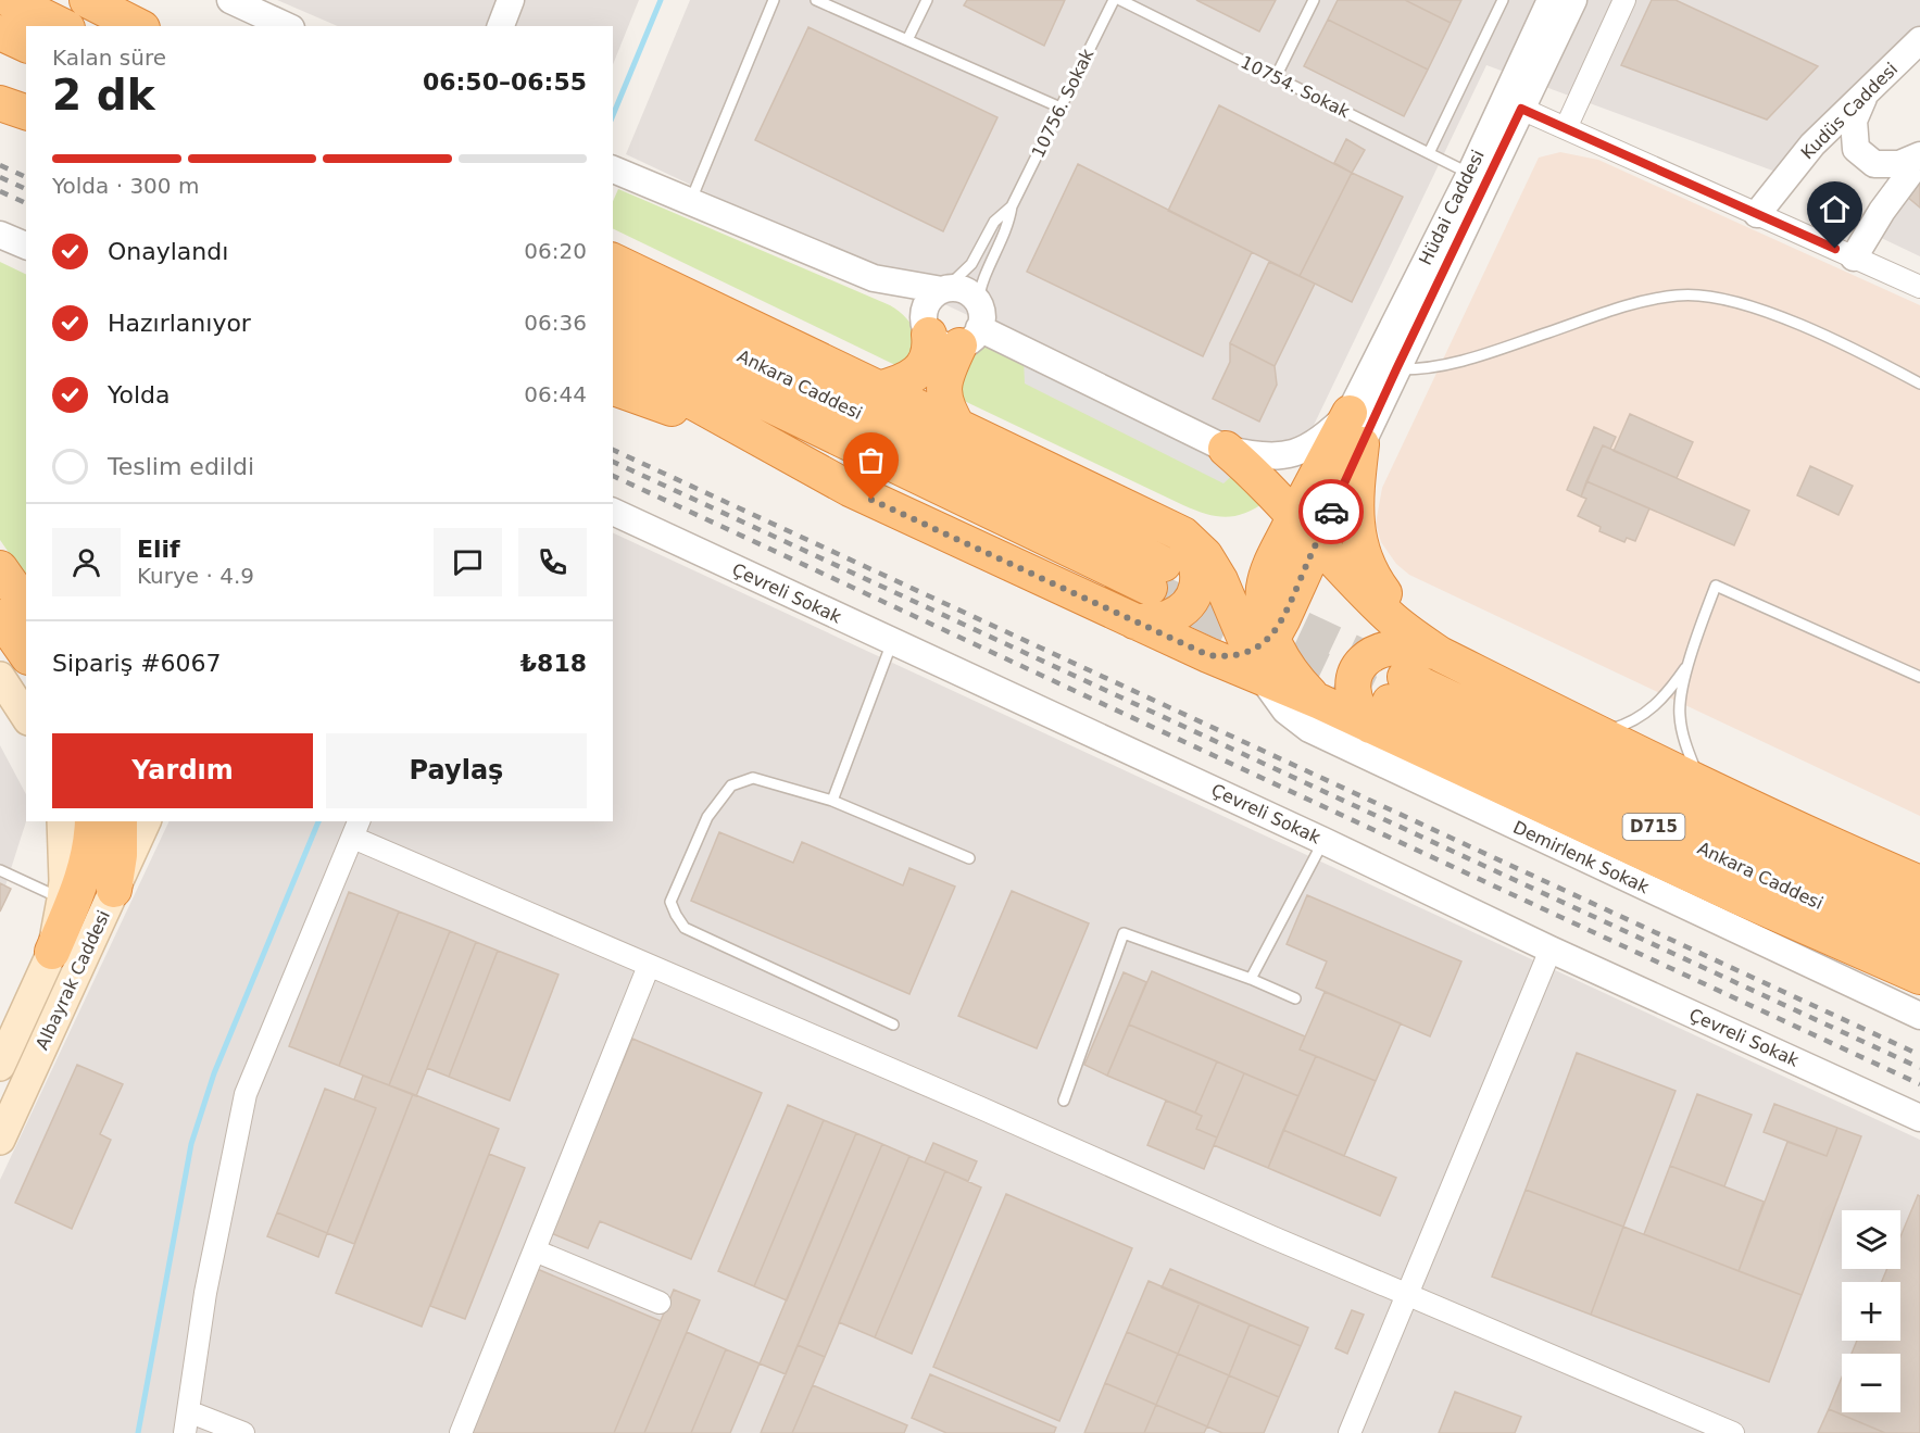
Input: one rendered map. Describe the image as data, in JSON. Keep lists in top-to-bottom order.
{
  "streets": {
    "highway": ["Ankara Caddesi", "D715"],
    "main road": ["Albayrak Caddesi"],
    "street": [
      "Kudüs Caddesi",
      "Hüdai Caddesi",
      "Çevreli Sokak",
      "Demirlenk Sokak"
    ],
    "lane": ["10754. Sokak", "10756. Sokak"]
  },
  "crossings": [
    ["10754. Sokak", "Hüdai Caddesi"]
  ],
  "page": {
    "heading": ["2 dk", "Kalan süre", "06:50–06:55"],
    "panel": [
      "Elif",
      "Kurye · 4.9",
      "Sipariş #6067",
      "₺818"
    ],
    "bar": "Yolda · 300 m",
    "list": [
      ["Onaylandı", "06:20"],
      ["Hazırlanıyor", "06:36"],
      ["Yolda", "06:44"],
      "Teslim edildi"
    ],
    "buttons": ["Yardım", "Paylaş"],
    "map_buttons": ["+", "−"]
  }
}
